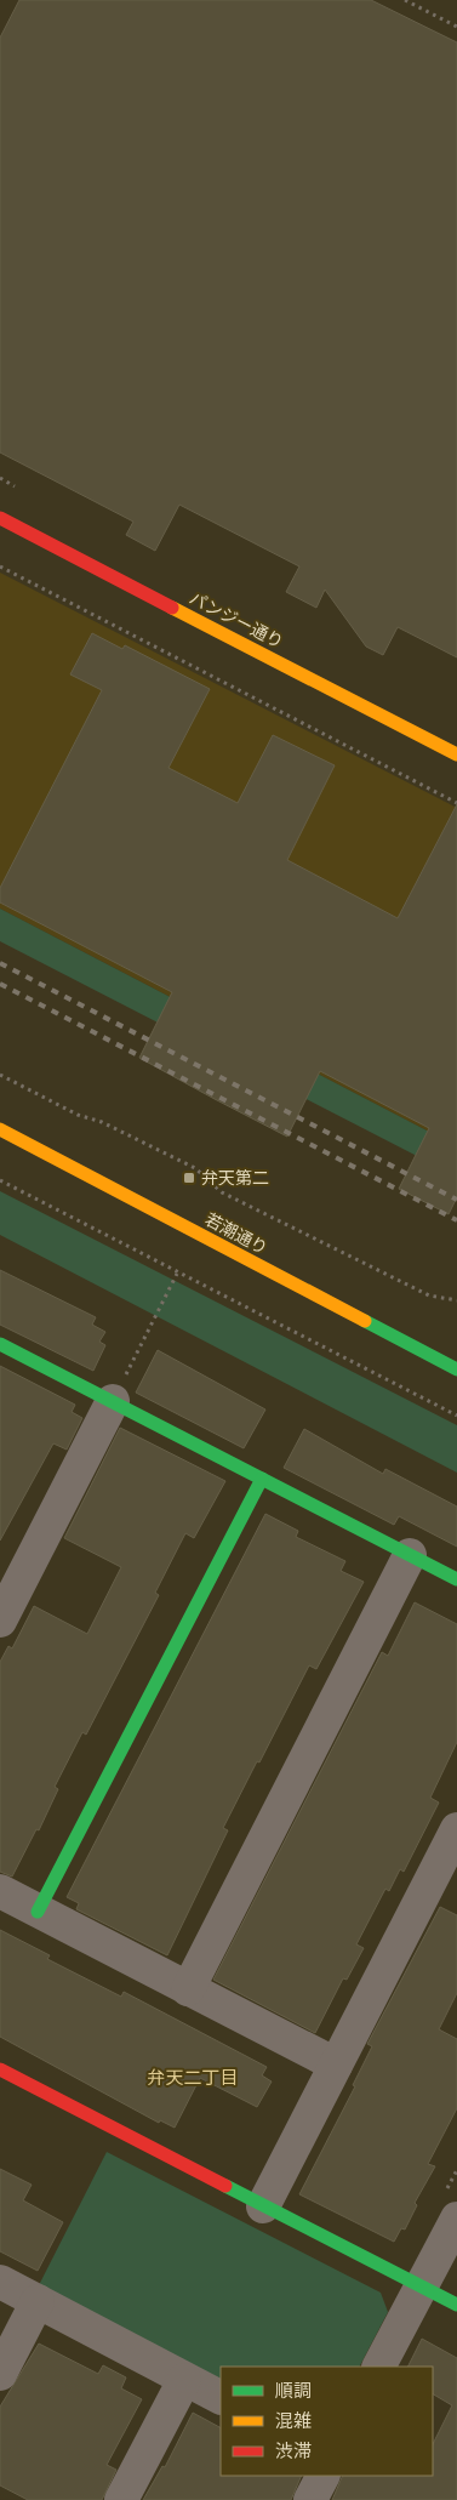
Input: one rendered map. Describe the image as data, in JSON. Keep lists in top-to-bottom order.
{
  "streets": {
    "street": ["パンジー通り", "若潮通り"]
  },
  "districts": ["弁天二丁目"],
  "places": {
    "transit": ["弁天第二"]
  },
  "legend": ["順調", "混雑", "渋滞"]
}
